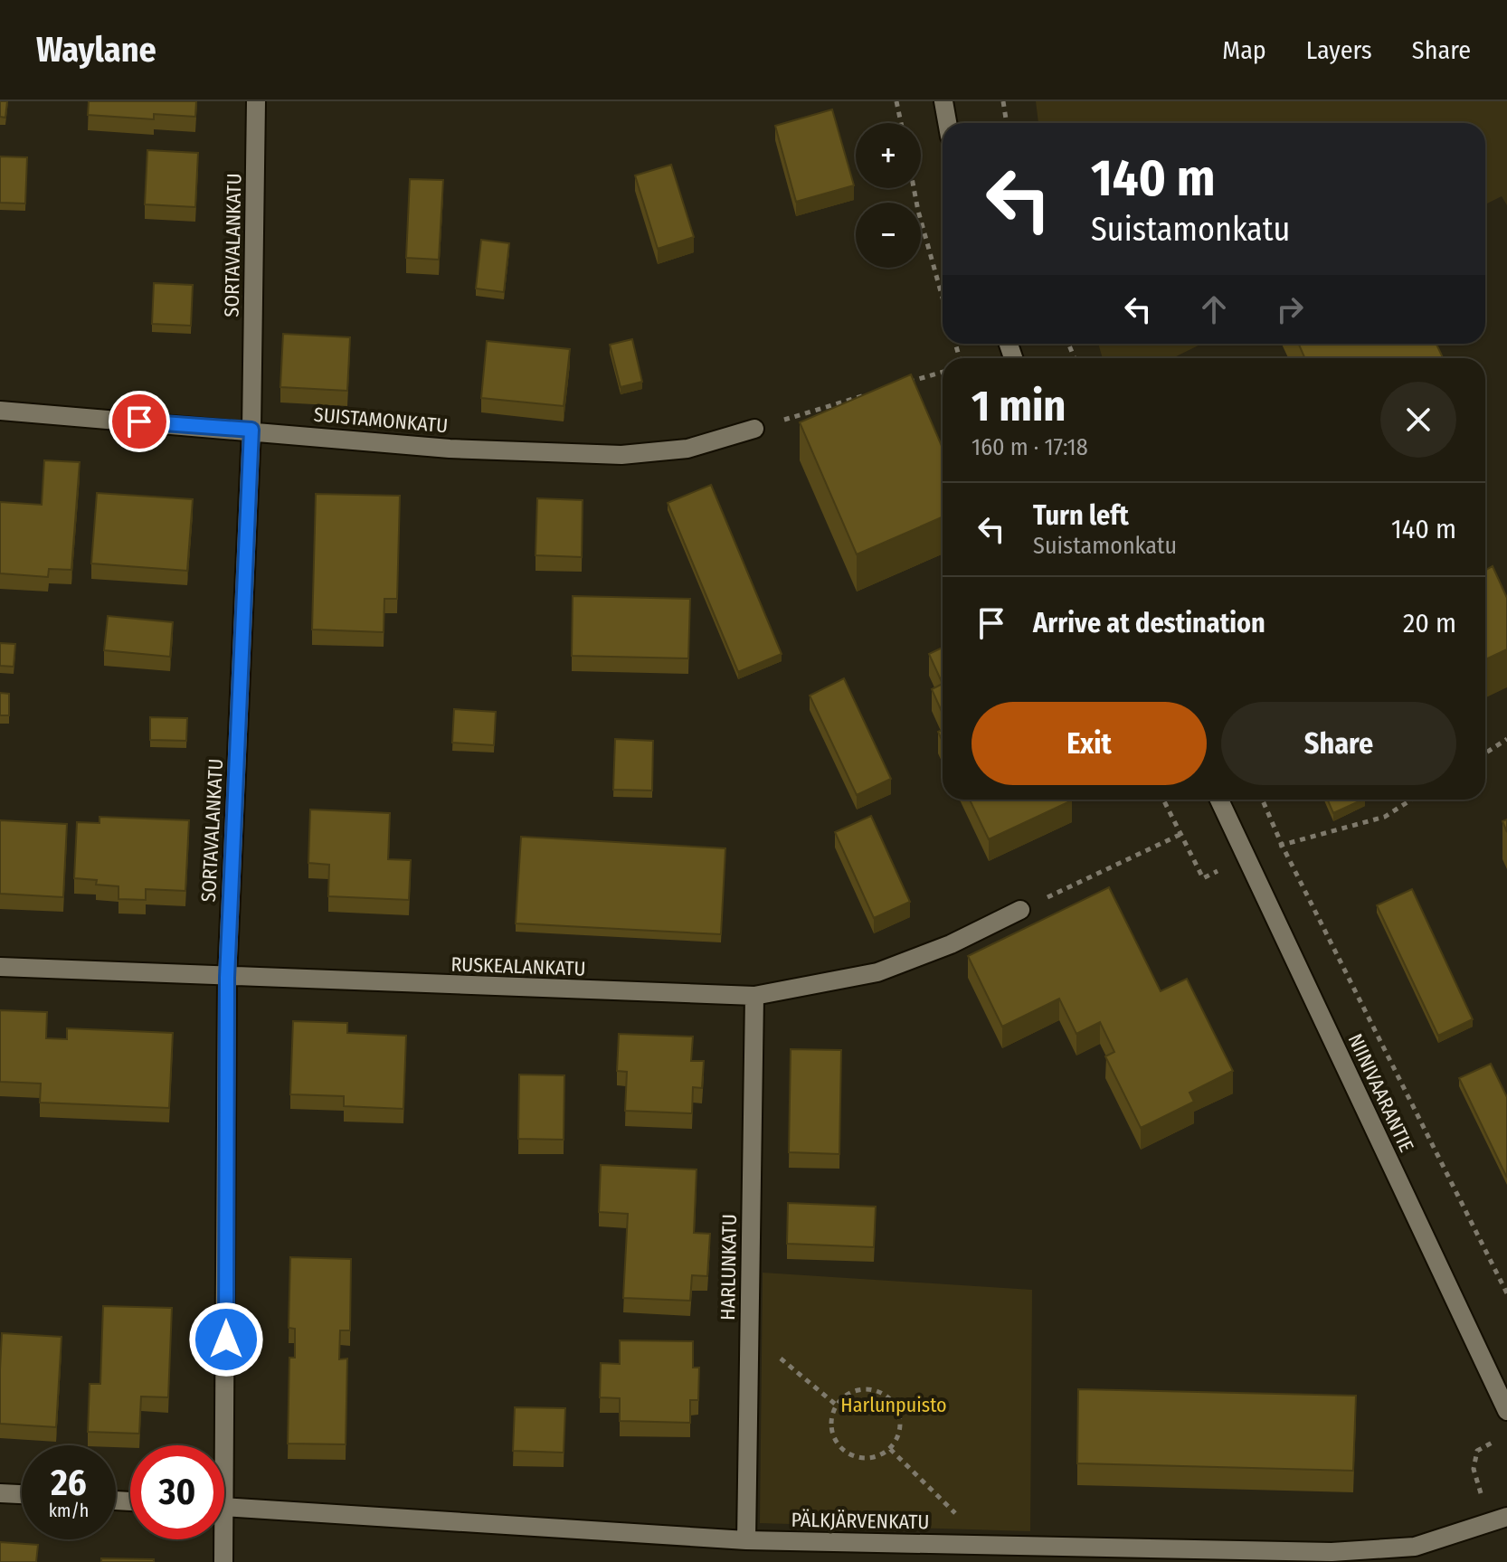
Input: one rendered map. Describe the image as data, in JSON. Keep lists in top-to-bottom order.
{
  "streets": {
    "street": [
      "SORTAVALANKATU",
      "SUISTAMONKATU",
      "RUSKEALANKATU",
      "NIINIVAARANTIE",
      "HARLUNKATU",
      "PÄLKJÄRVENKATU"
    ]
  },
  "crossings": [
    ["SORTAVALANKATU", "SUISTAMONKATU"],
    ["SORTAVALANKATU", "RUSKEALANKATU"],
    ["RUSKEALANKATU", "HARLUNKATU"],
    ["HARLUNKATU", "PÄLKJÄRVENKATU"]
  ],
  "parks": ["Harlunpuisto"],
  "page": {
    "header": "Waylane",
    "nav": ["Map", "Layers", "Share"],
    "map_buttons": ["+", "−"],
    "turn": ["140 m", "Suistamonkatu"],
    "heading": ["1 min", "160 m · 17:18"],
    "list": [
      {
        "name": "Turn left",
        "note": "Suistamonkatu",
        "value": "140 m"
      },
      {
        "name": "Arrive at destination",
        "value": "20 m"
      }
    ],
    "buttons": ["Exit", "Share"],
    "speed": "26 km/h",
    "limit": "30"
  }
}
